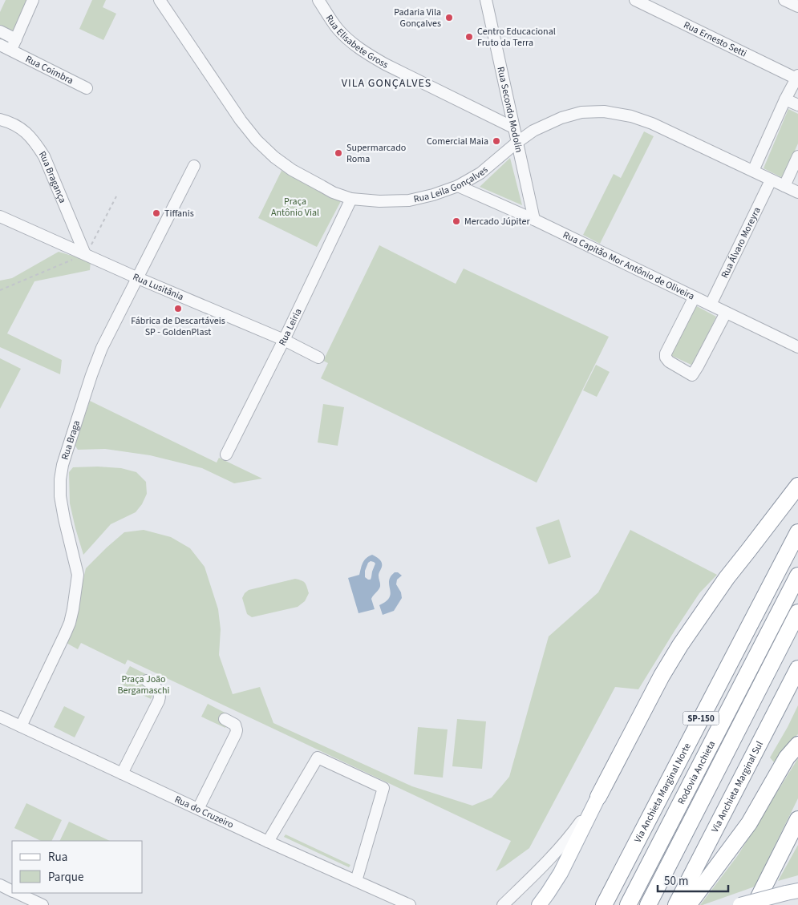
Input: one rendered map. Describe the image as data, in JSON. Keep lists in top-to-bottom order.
{
  "streets": {
    "highway": [
      "SP-150",
      "Rodovia Anchieta",
      "Via Anchieta Marginal Sul",
      "Via Anchieta Marginal Norte"
    ],
    "street": [
      "Rua Ernesto Setti",
      "Rua Elisabete Gross",
      "Rua Coimbra",
      "Rua Secondo Modolin",
      "Rua Bragança",
      "Rua Leila Gonçalves",
      "Rua Álvaro Moreyra",
      "Rua Capitão Mor Antônio de Oliveira",
      "Rua Lusitânia",
      "Rua Leiria",
      "Rua Braga",
      "Rua do Cruzeiro"
    ]
  },
  "crossings": [
    ["Rua Elisabete Gross", "Rua Secondo Modolin"],
    ["Rua Secondo Modolin", "Rua Leila Gonçalves"],
    ["Rua Secondo Modolin", "Rua Capitão Mor Antônio de Oliveira"],
    ["Rua Bragança", "Rua Lusitânia"],
    ["Rua Leila Gonçalves", "Rua Álvaro Moreyra"],
    ["Rua Leila Gonçalves", "Rua Capitão Mor Antônio de Oliveira"],
    ["Rua Leila Gonçalves", "Rua Leiria"],
    ["Rua Álvaro Moreyra", "Rua Capitão Mor Antônio de Oliveira"],
    ["Rua Lusitânia", "Rua Leiria"],
    ["Rua Lusitânia", "Rua Braga"],
    ["Rua Braga", "Rua do Cruzeiro"]
  ],
  "districts": ["VILA GONÇALVES"],
  "parks": ["Praça Antônio Vial", "Praça João Bergamaschi"],
  "places": [
    "Padaria Vila Gonçalves",
    "Centro Educacional Fruto da Terra",
    "Comercial Maia",
    "Supermarcado Roma",
    "Tiffanis",
    "Mercado Júpiter",
    "Fábrica de Descartáveis SP - GoldenPlast"
  ],
  "legend": ["Rua", "Parque"],
  "scale_bar": "50 m"
}
